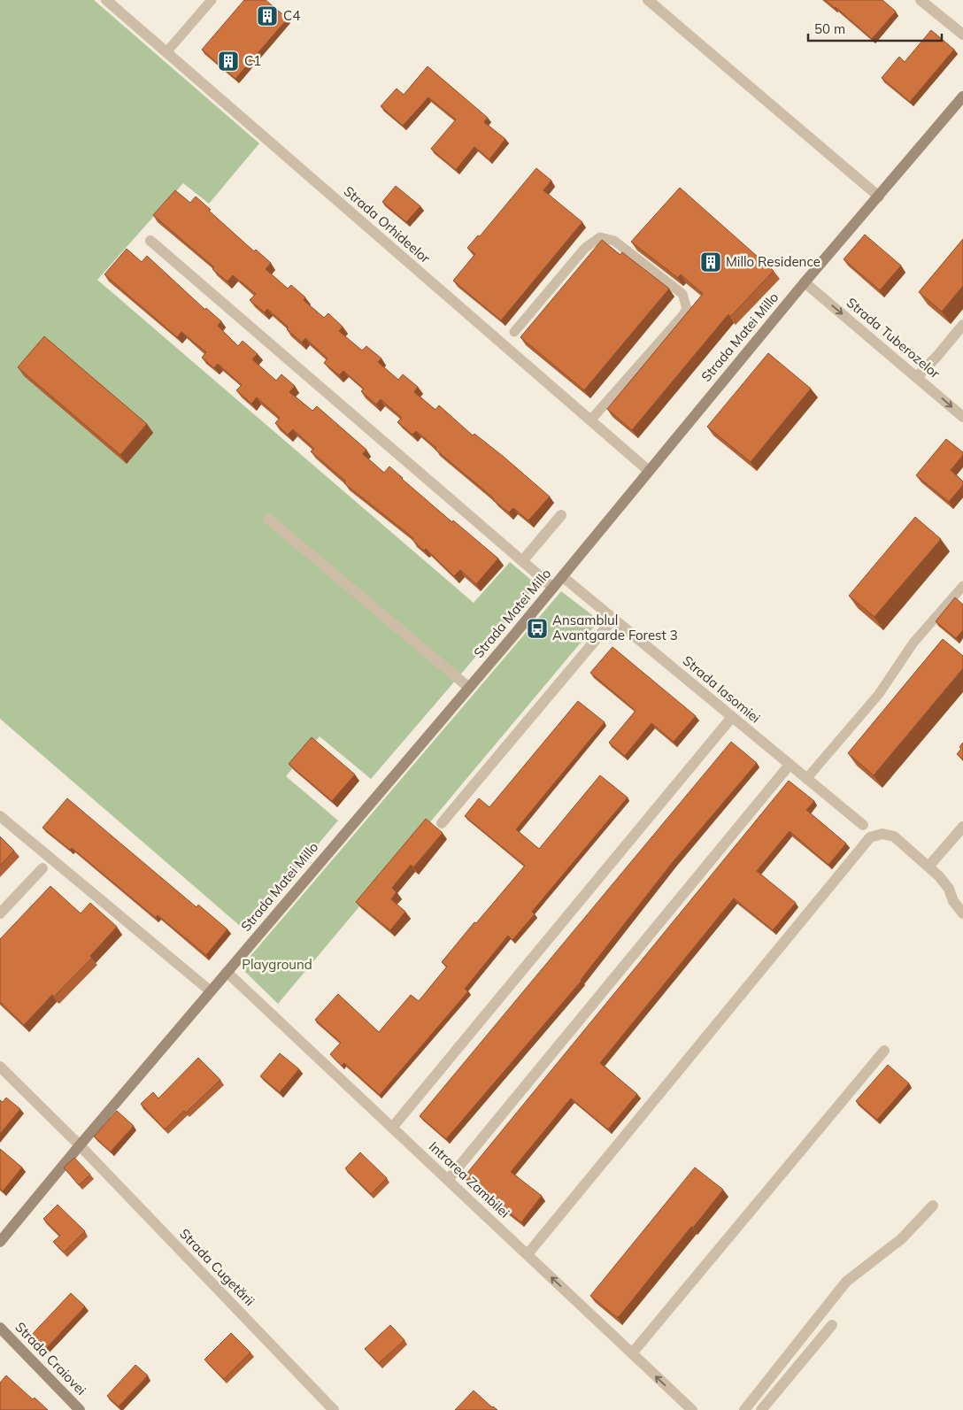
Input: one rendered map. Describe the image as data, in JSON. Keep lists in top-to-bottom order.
{
  "streets": {
    "street": [
      "Strada Orhideelor",
      "Strada Matei Millo",
      "Strada Tuberozelor",
      "Strada Iasomiei",
      "Intrarea Zambilei",
      "Strada Cugetării",
      "Strada Craiovei"
    ]
  },
  "crossings": [
    ["Strada Orhideelor", "Strada Matei Millo"],
    ["Strada Matei Millo", "Strada Tuberozelor"],
    ["Strada Matei Millo", "Strada Iasomiei"],
    ["Strada Matei Millo", "Intrarea Zambilei"],
    ["Strada Matei Millo", "Strada Cugetării"]
  ],
  "one_way": ["Strada Tuberozelor", "Intrarea Zambilei"],
  "parks": ["Playground"],
  "places": {
    "building": ["C4", "C1", "Millo Residence"],
    "bus stop": ["Ansamblul Avantgarde Forest 3"]
  },
  "scale_bar": "50 m"
}
